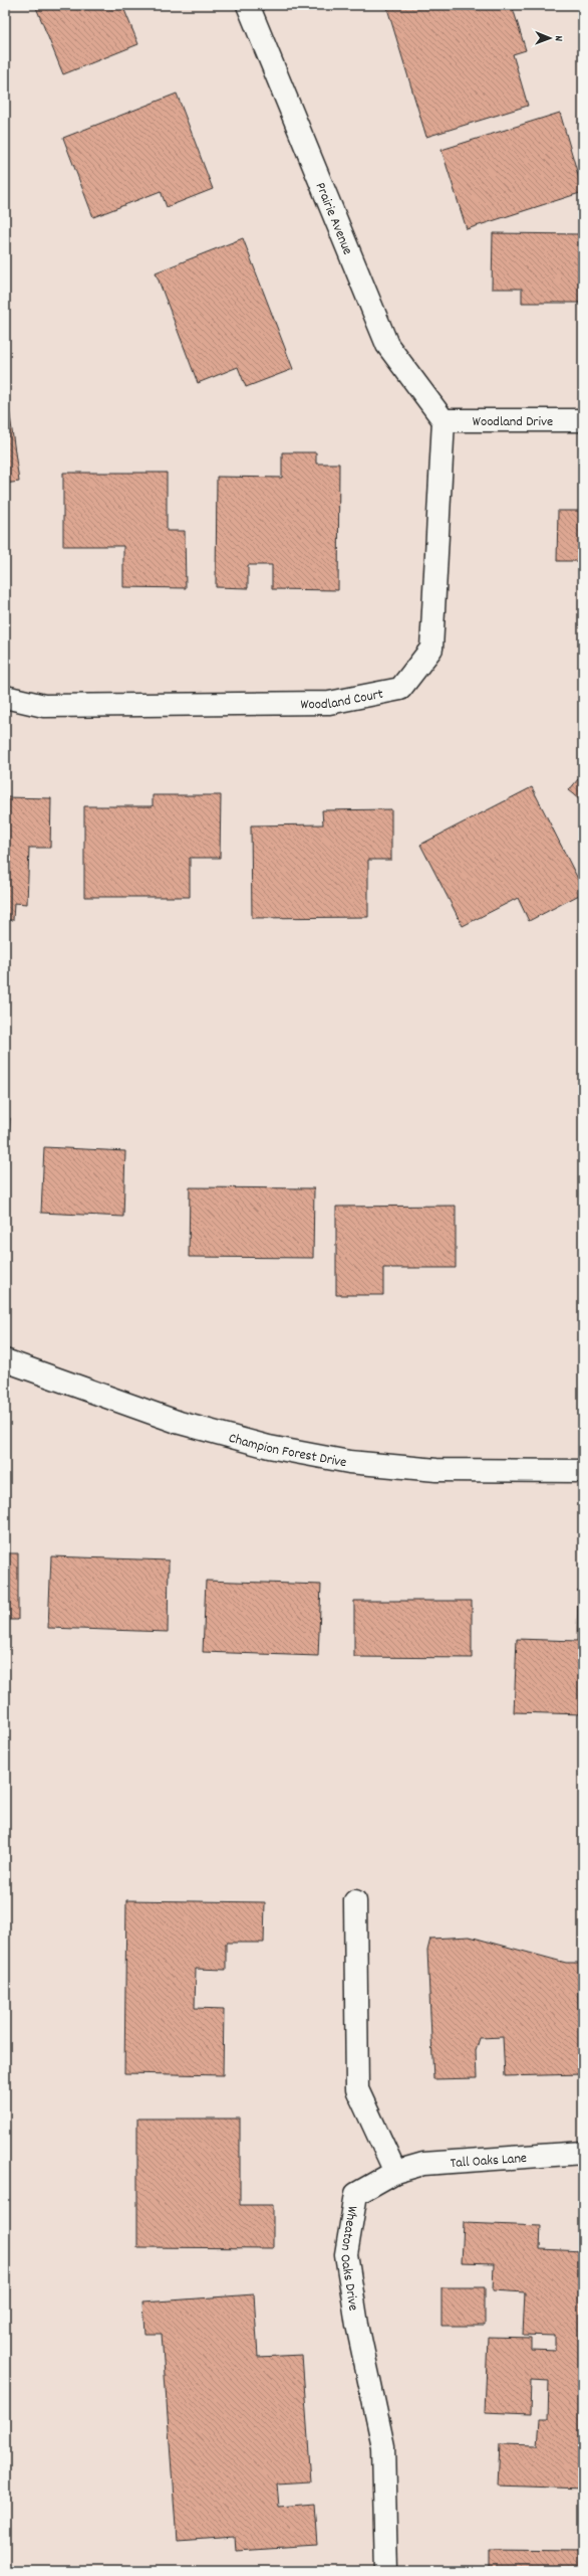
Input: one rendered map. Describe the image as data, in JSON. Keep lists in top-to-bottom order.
{
  "streets": {
    "street": [
      "Prairie Avenue",
      "Woodland Drive",
      "Woodland Court",
      "Champion Forest Drive",
      "Tall Oaks Lane",
      "Wheaton Oaks Drive"
    ]
  },
  "crossings": [
    ["Prairie Avenue", "Woodland Drive"],
    ["Prairie Avenue", "Woodland Court"],
    ["Woodland Drive", "Woodland Court"],
    ["Tall Oaks Lane", "Wheaton Oaks Drive"]
  ],
  "north": "right"
}
